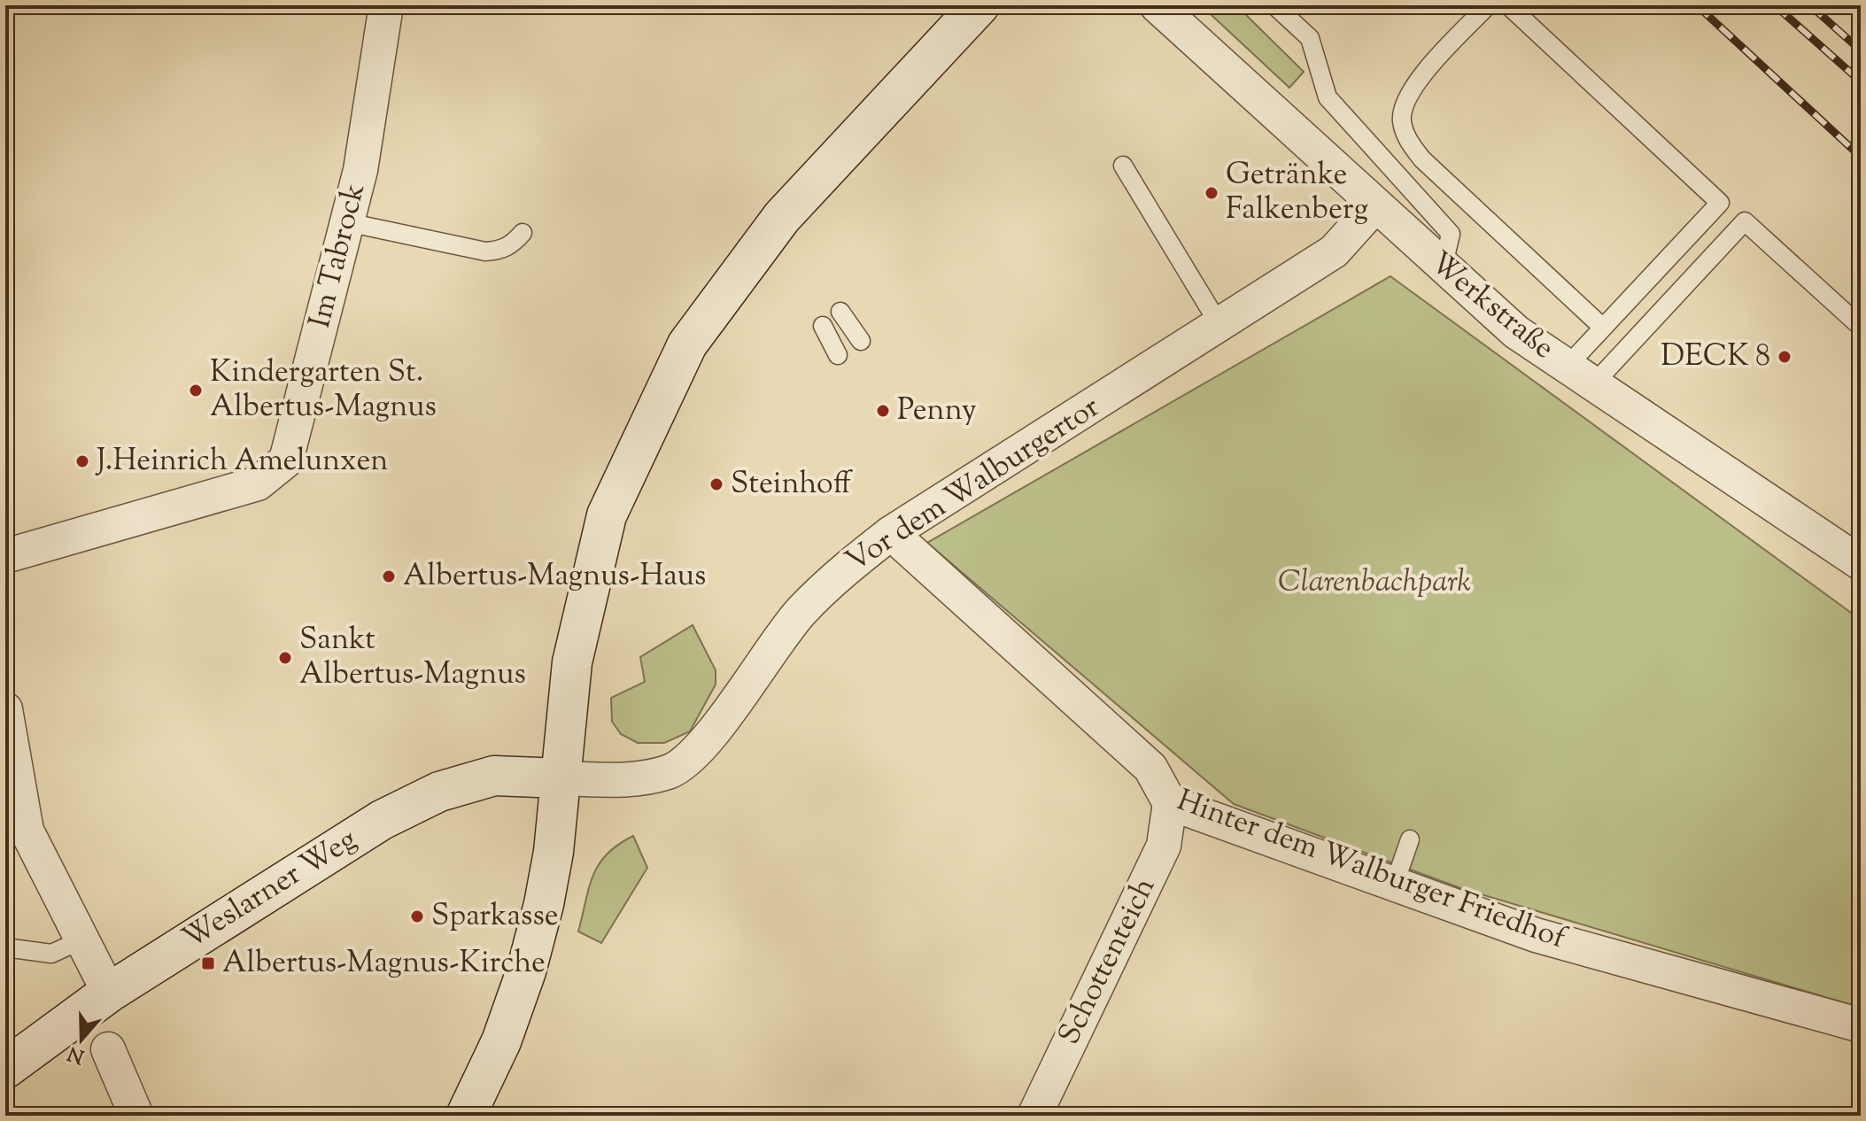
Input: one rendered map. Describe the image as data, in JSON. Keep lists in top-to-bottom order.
{
  "streets": {
    "street": [
      "Im Tabrock",
      "Werkstraße",
      "Vor dem Walburgertor",
      "Hinter dem Walburger Friedhof",
      "Weslarner Weg",
      "Schottenteich"
    ]
  },
  "crossings": [
    ["Werkstraße", "Vor dem Walburgertor"],
    ["Vor dem Walburgertor", "Hinter dem Walburger Friedhof"],
    ["Vor dem Walburgertor", "Weslarner Weg"],
    ["Hinter dem Walburger Friedhof", "Schottenteich"]
  ],
  "parks": ["Clarenbachpark"],
  "places": {
    "other": [
      "Getränke Falkenberg",
      "DECK 8",
      "Kindergarten St. Albertus-Magnus",
      "Penny",
      "J.Heinrich Amelunxen",
      "Steinhoff",
      "Albertus-Magnus-Haus",
      "Sankt Albertus-Magnus",
      "Sparkasse"
    ],
    "transit": ["Albertus-Magnus-Kirche"]
  },
  "north": "bottom"
}
